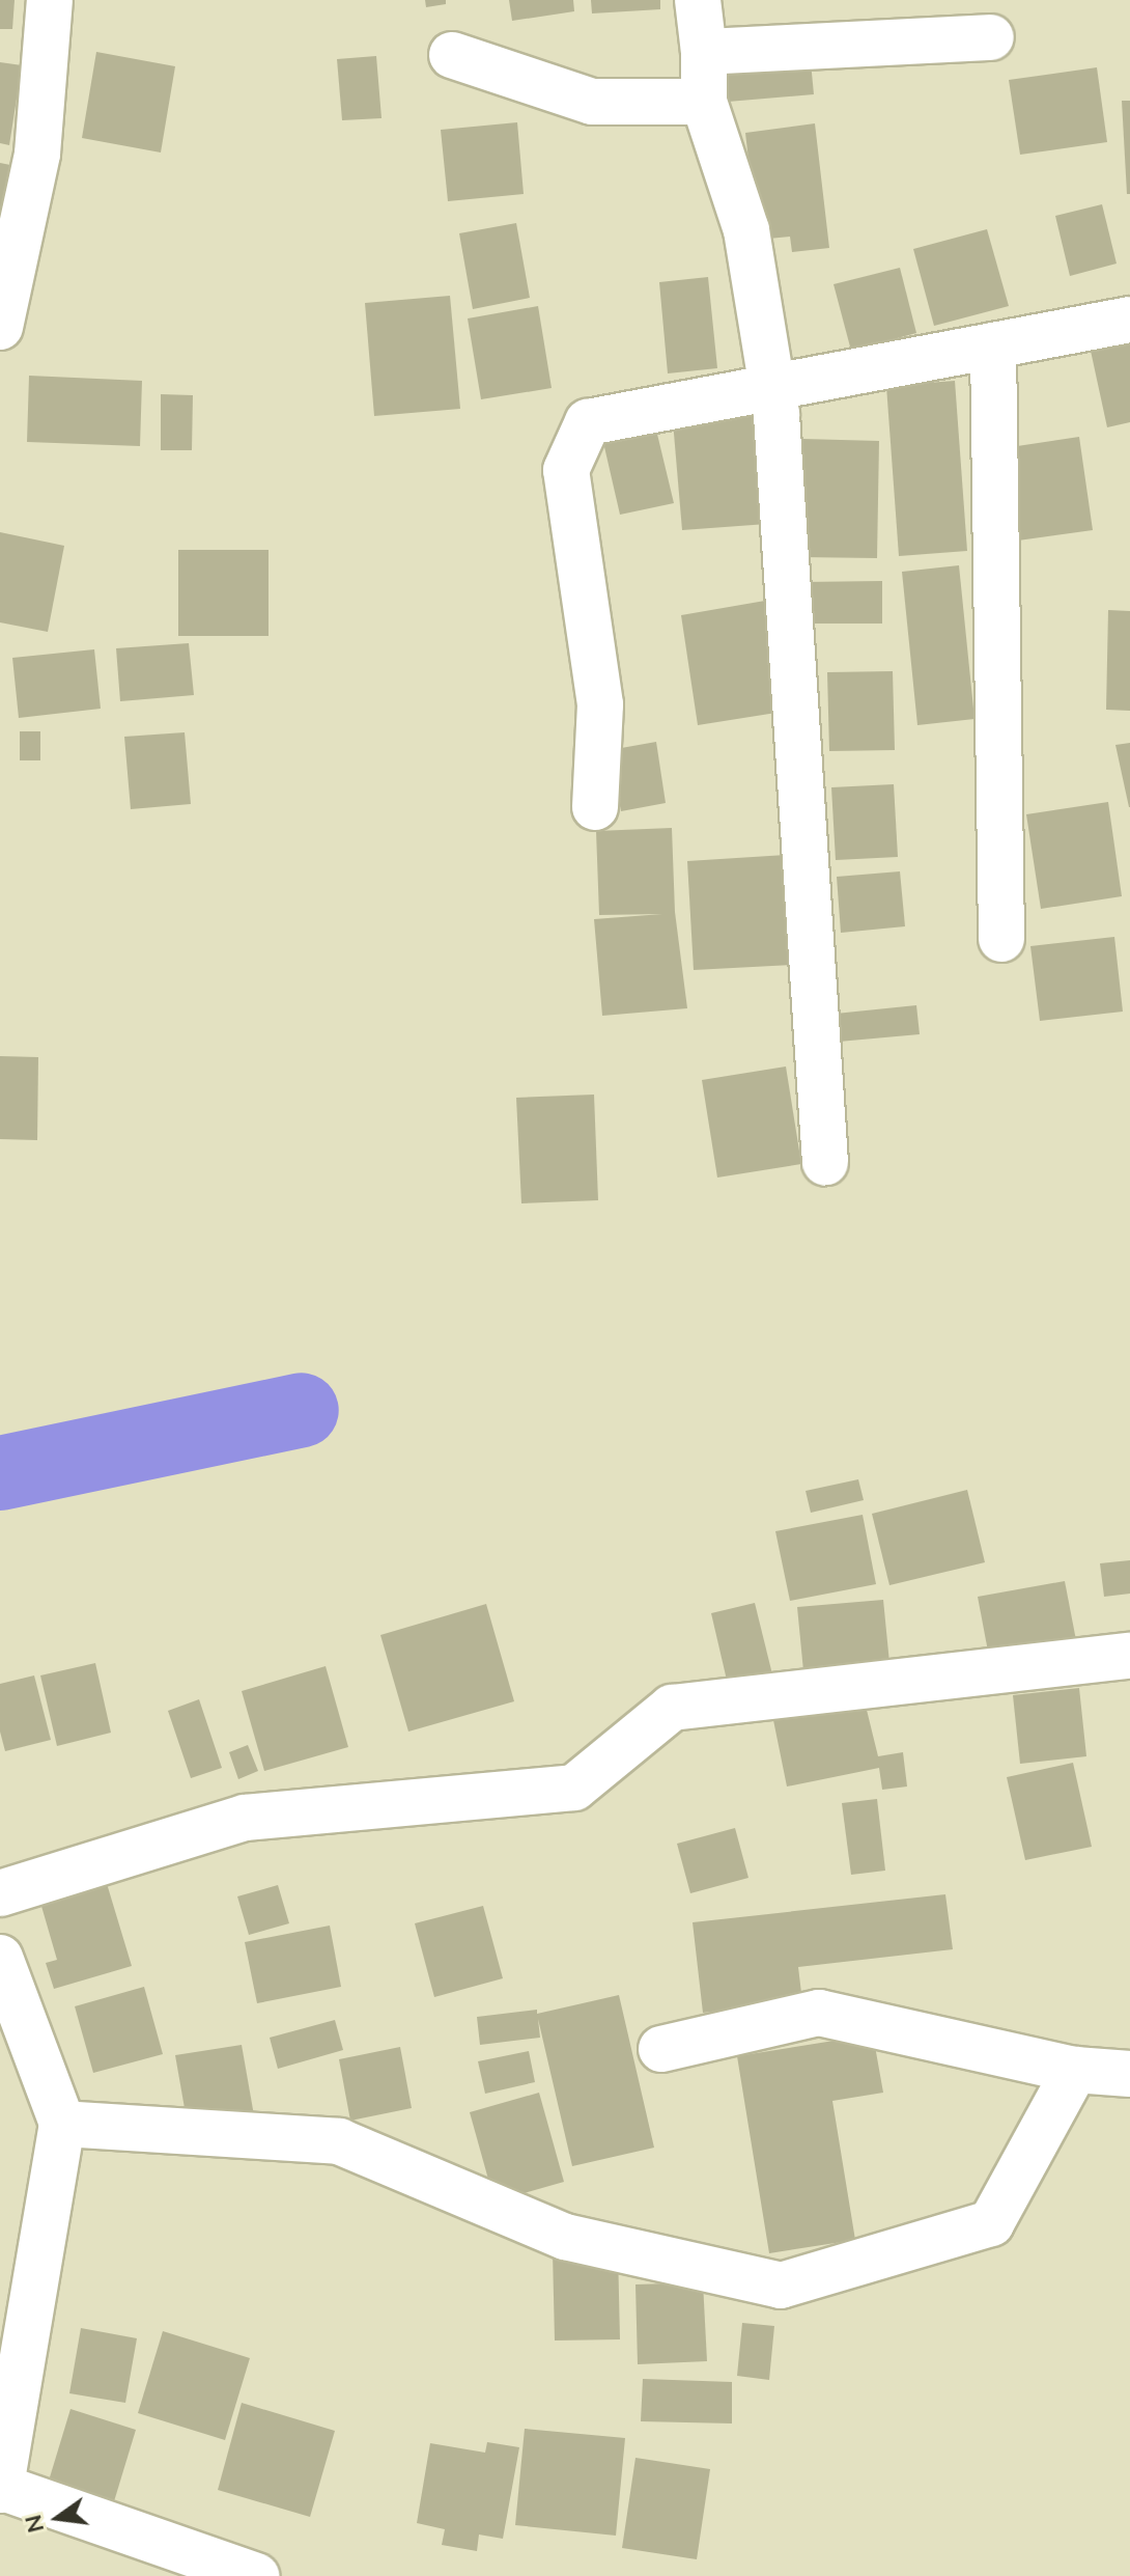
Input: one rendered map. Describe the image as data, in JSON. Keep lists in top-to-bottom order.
{
  "north": "left"
}
